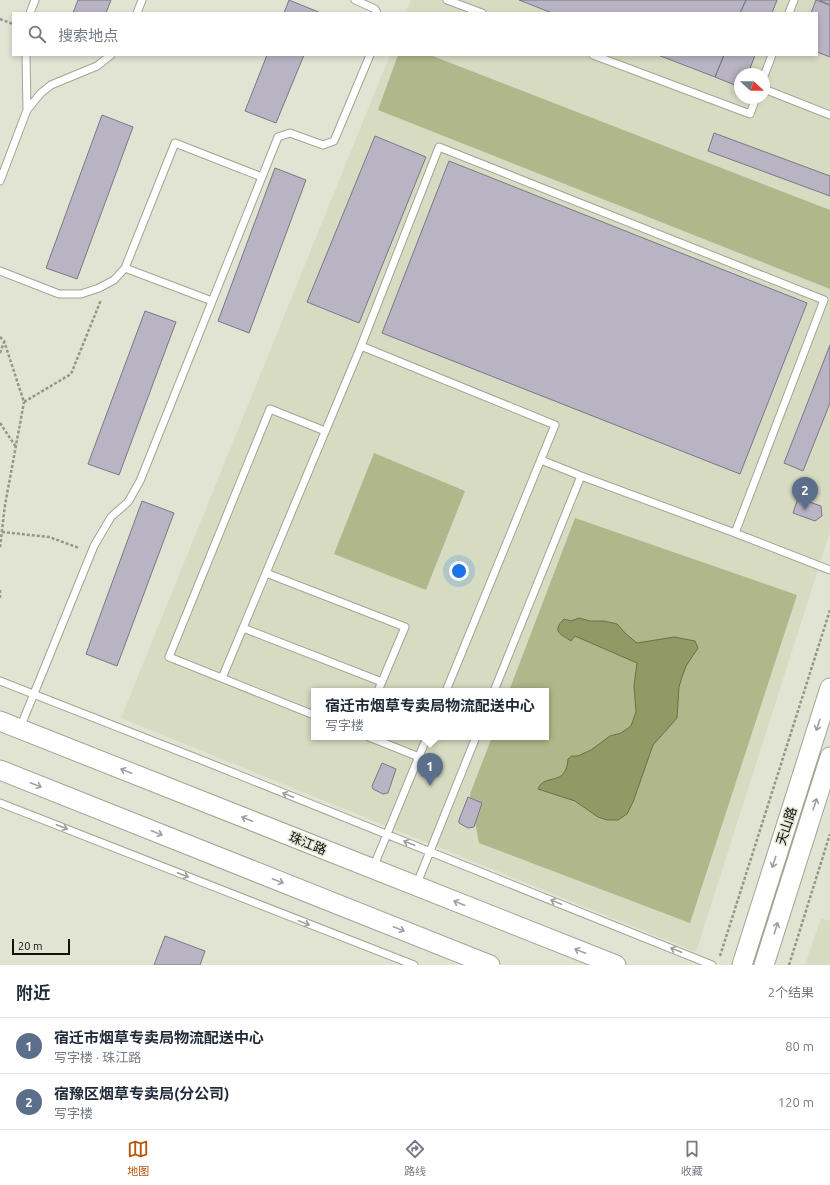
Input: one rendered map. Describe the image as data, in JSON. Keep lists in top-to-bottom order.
{
  "streets": {
    "street": ["天山路", "珠江路"]
  },
  "scale_bar": "20 m",
  "north": "right",
  "page": {
    "search": "搜索地点",
    "pins": ["2", "1"],
    "popup": ["宿迁市烟草专卖局物流配送中心", "写字楼"],
    "scale": "20 m",
    "heading": ["附近", "2个结果"],
    "list": [
      {
        "mark": "1",
        "name": "宿迁市烟草专卖局物流配送中心",
        "note": "写字楼 · 珠江路",
        "value": "80 m"
      },
      {
        "mark": "2",
        "name": "宿豫区烟草专卖局(分公司)",
        "note": "写字楼",
        "value": "120 m"
      }
    ],
    "nav": ["地图", "路线", "收藏"]
  }
}
